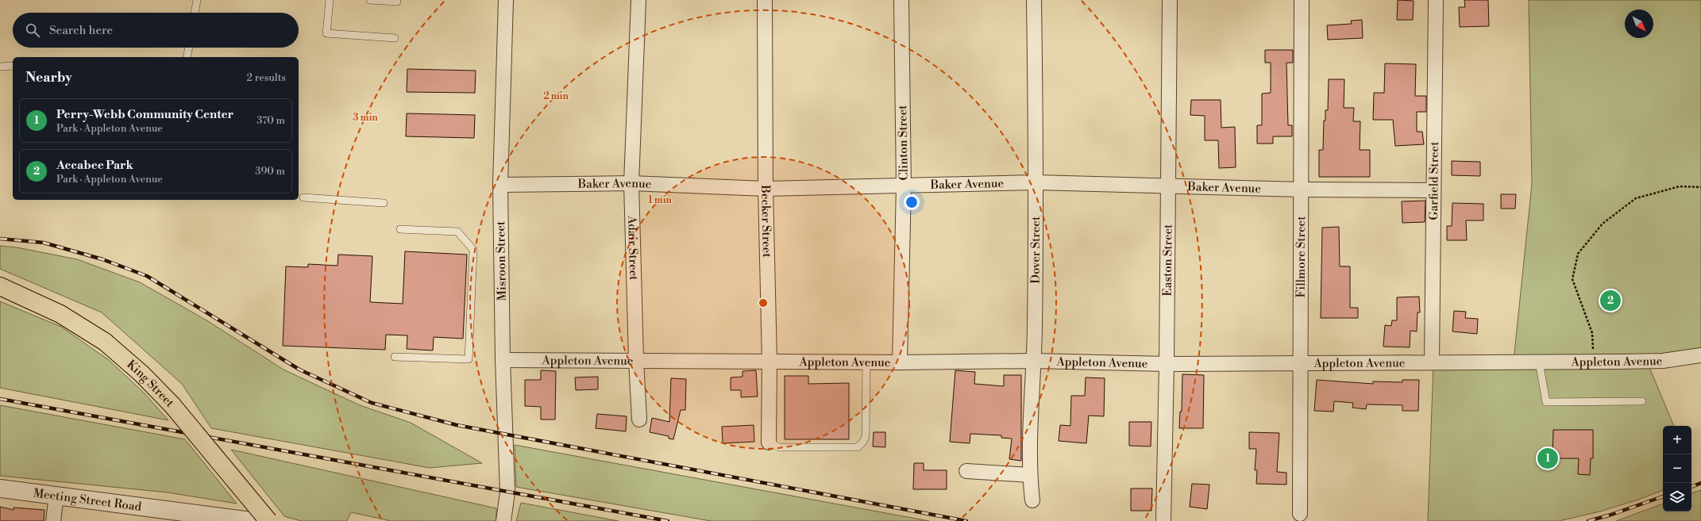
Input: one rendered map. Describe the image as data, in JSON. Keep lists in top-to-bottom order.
{
  "streets": {
    "main road": ["King Street"],
    "street": [
      "Clinton Street",
      "Garfield Street",
      "Baker Avenue",
      "Becker Street",
      "Adair Street",
      "Dover Street",
      "Fillmore Street",
      "Misroon Street",
      "Easton Street",
      "Appleton Avenue",
      "Meeting Street Road"
    ]
  },
  "crossings": [
    ["Clinton Street", "Baker Avenue"],
    ["Clinton Street", "Appleton Avenue"],
    ["Garfield Street", "Baker Avenue"],
    ["Garfield Street", "Appleton Avenue"],
    ["Baker Avenue", "Becker Street"],
    ["Baker Avenue", "Adair Street"],
    ["Baker Avenue", "Dover Street"],
    ["Baker Avenue", "Fillmore Street"],
    ["Baker Avenue", "Misroon Street"],
    ["Baker Avenue", "Easton Street"],
    ["Becker Street", "Appleton Avenue"],
    ["Adair Street", "Appleton Avenue"],
    ["Dover Street", "Appleton Avenue"],
    ["Fillmore Street", "Appleton Avenue"],
    ["Misroon Street", "Appleton Avenue"],
    ["Easton Street", "Appleton Avenue"]
  ],
  "north": "bottom right",
  "page": {
    "search": "Search here",
    "heading": ["Nearby", "2 results"],
    "list": [
      {
        "mark": "1",
        "name": "Perry-Webb Community Center",
        "note": "Park · Appleton Avenue",
        "value": "370 m"
      },
      {
        "mark": "2",
        "name": "Accabee Park",
        "note": "Park · Appleton Avenue",
        "value": "390 m"
      }
    ],
    "pins": ["2", "1"],
    "map_buttons": ["+", "−"]
  },
  "rings": ["2 min", "3 min", "1 min"]
}
